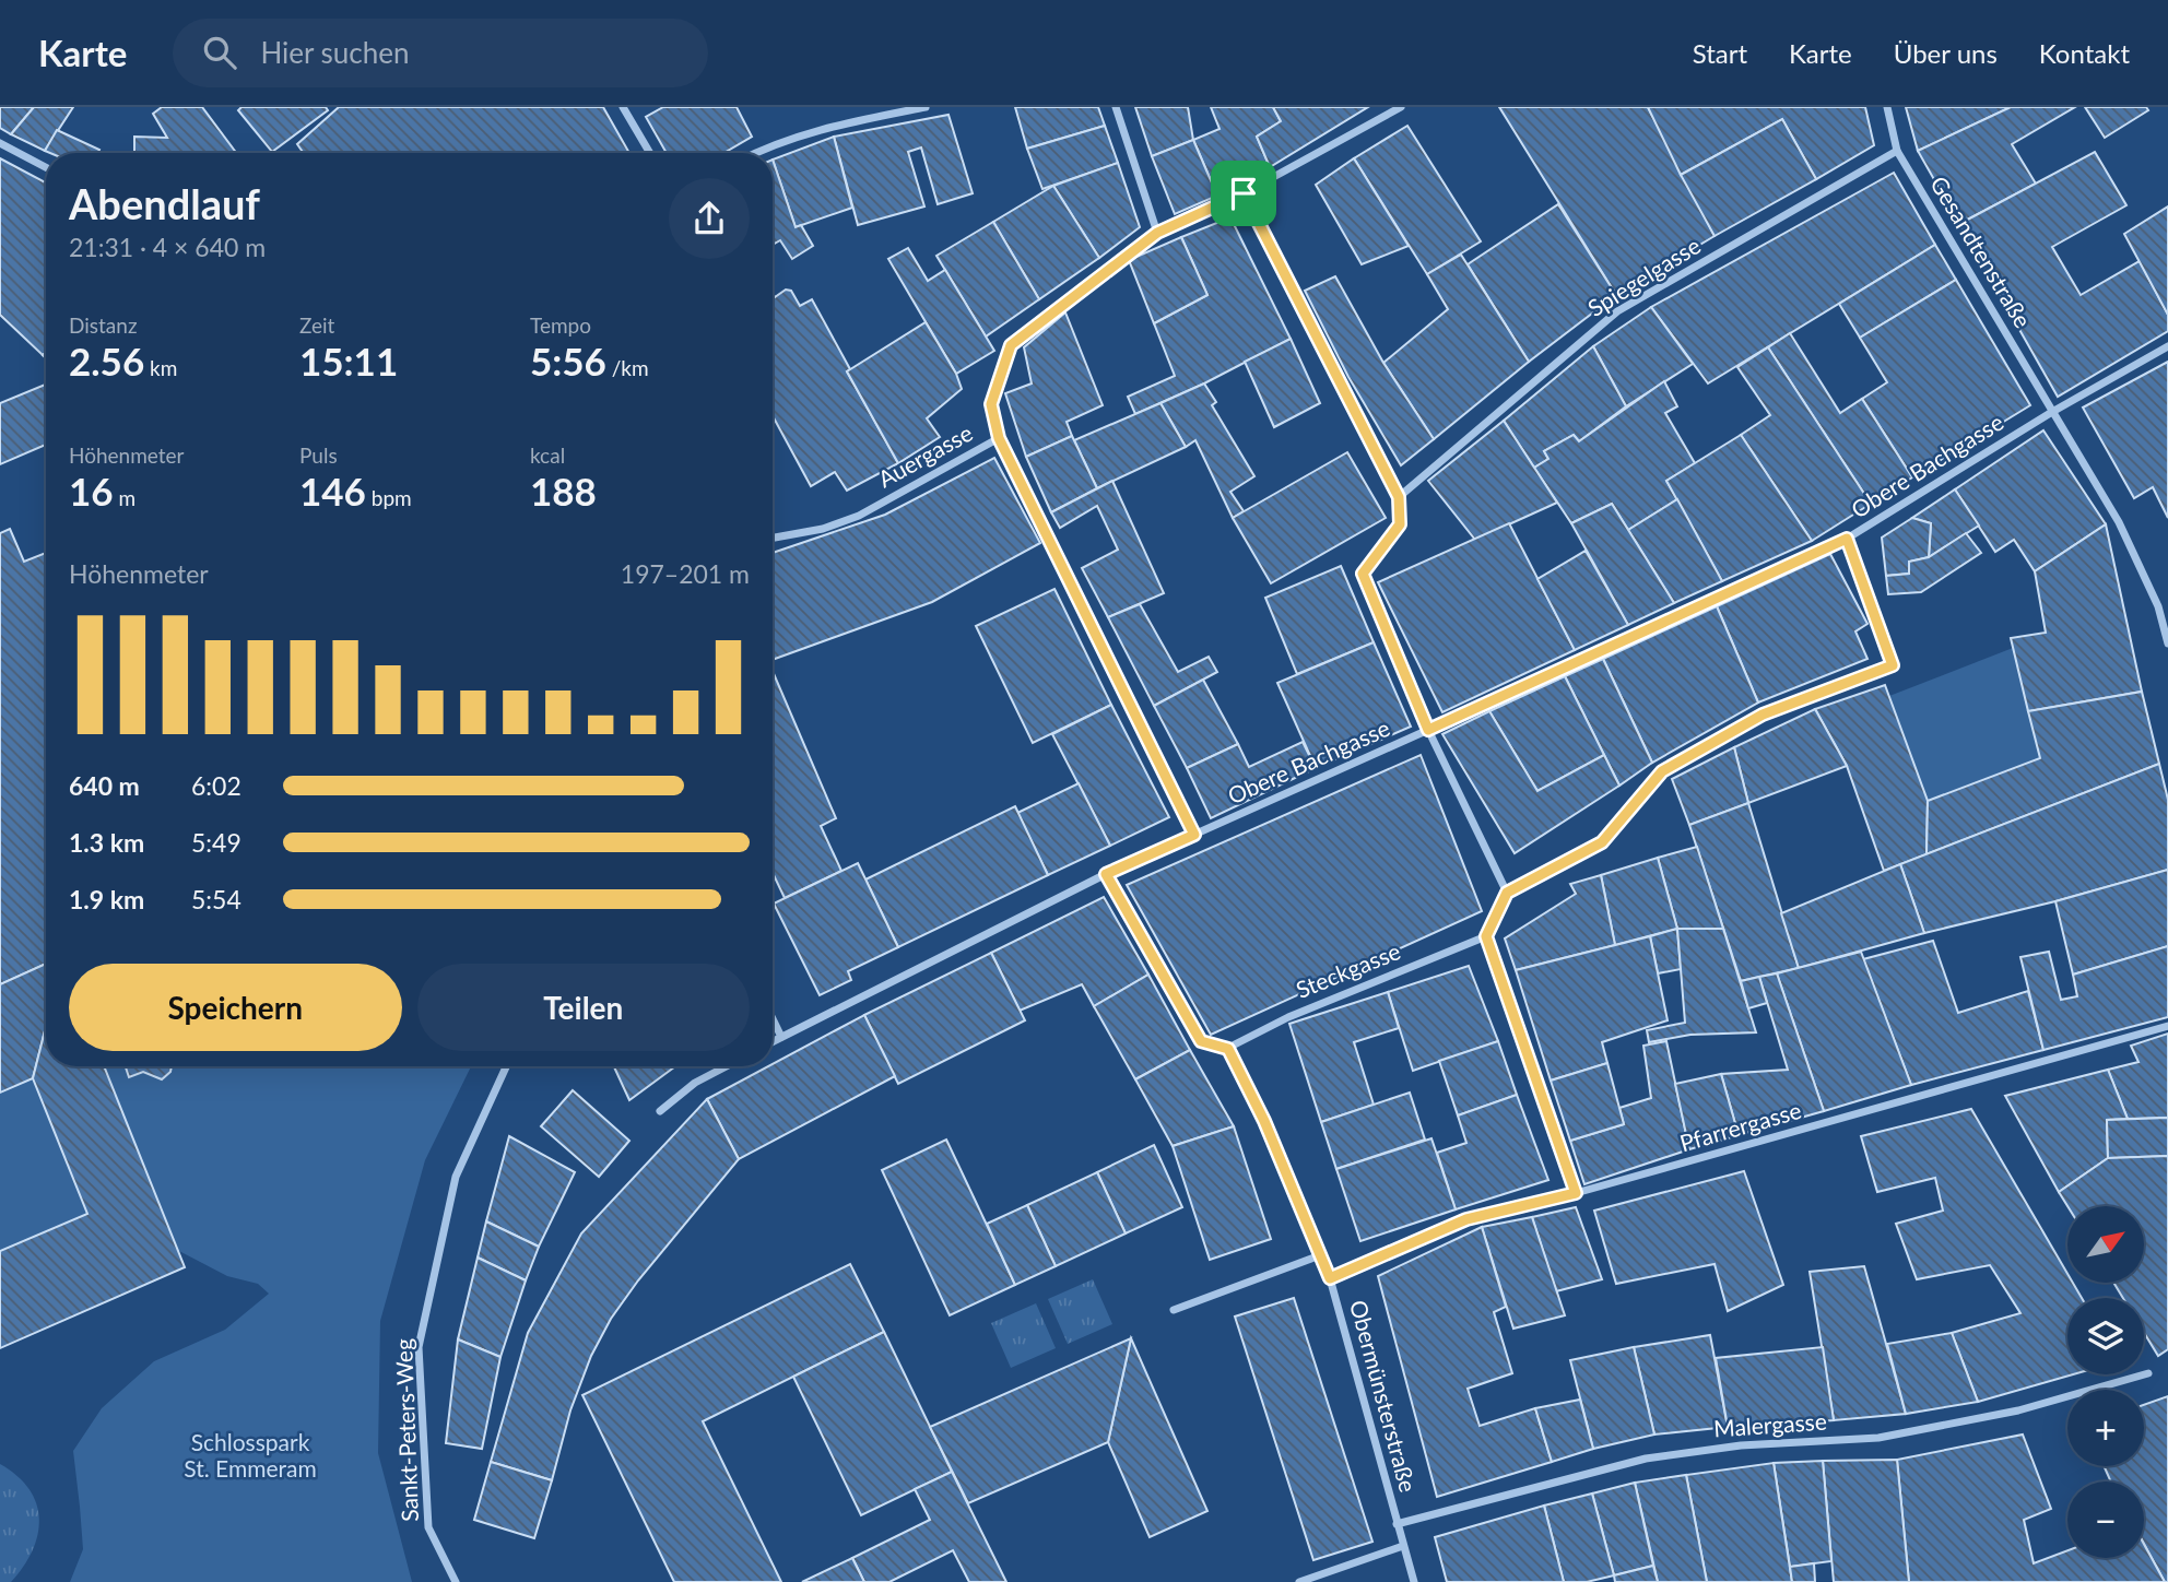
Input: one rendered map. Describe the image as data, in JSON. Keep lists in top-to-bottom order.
{
  "streets": {
    "street": [
      "Gesandtenstraße",
      "Spiegelgasse",
      "Auergasse",
      "Obere Bachgasse",
      "Steckgasse",
      "Pfarrergasse",
      "Obermünsterstraße",
      "Malergasse",
      "Sankt-Peters-Weg"
    ]
  },
  "crossings": [
    ["Gesandtenstraße", "Spiegelgasse"],
    ["Gesandtenstraße", "Obere Bachgasse"],
    ["Steckgasse", "Obermünsterstraße"],
    ["Pfarrergasse", "Obermünsterstraße"],
    ["Obermünsterstraße", "Malergasse"]
  ],
  "parks": ["Schlosspark St. Emmeram"],
  "north": "top right",
  "page": {
    "header": "Karte",
    "search": "Hier suchen",
    "nav": [
      "Start",
      "Karte",
      "Über uns",
      "Kontakt"
    ],
    "heading": ["Abendlauf", "21:31 · 4 × 640 m"],
    "stats": [
      ["Distanz", "2.56 km"],
      ["Zeit", "15:11"],
      ["Tempo", "5:56 /km"],
      ["Höhenmeter", "16 m"],
      ["Puls", "146 bpm"],
      ["kcal", "188"]
    ],
    "chart": ["Höhenmeter", "197–201 m"],
    "list": [
      {
        "name": "640 m",
        "note": "6:02"
      },
      {
        "name": "1.3 km",
        "note": "5:49"
      },
      {
        "name": "1.9 km",
        "note": "5:54"
      }
    ],
    "buttons": ["Speichern", "Teilen"],
    "map_buttons": ["+", "−"]
  }
}
